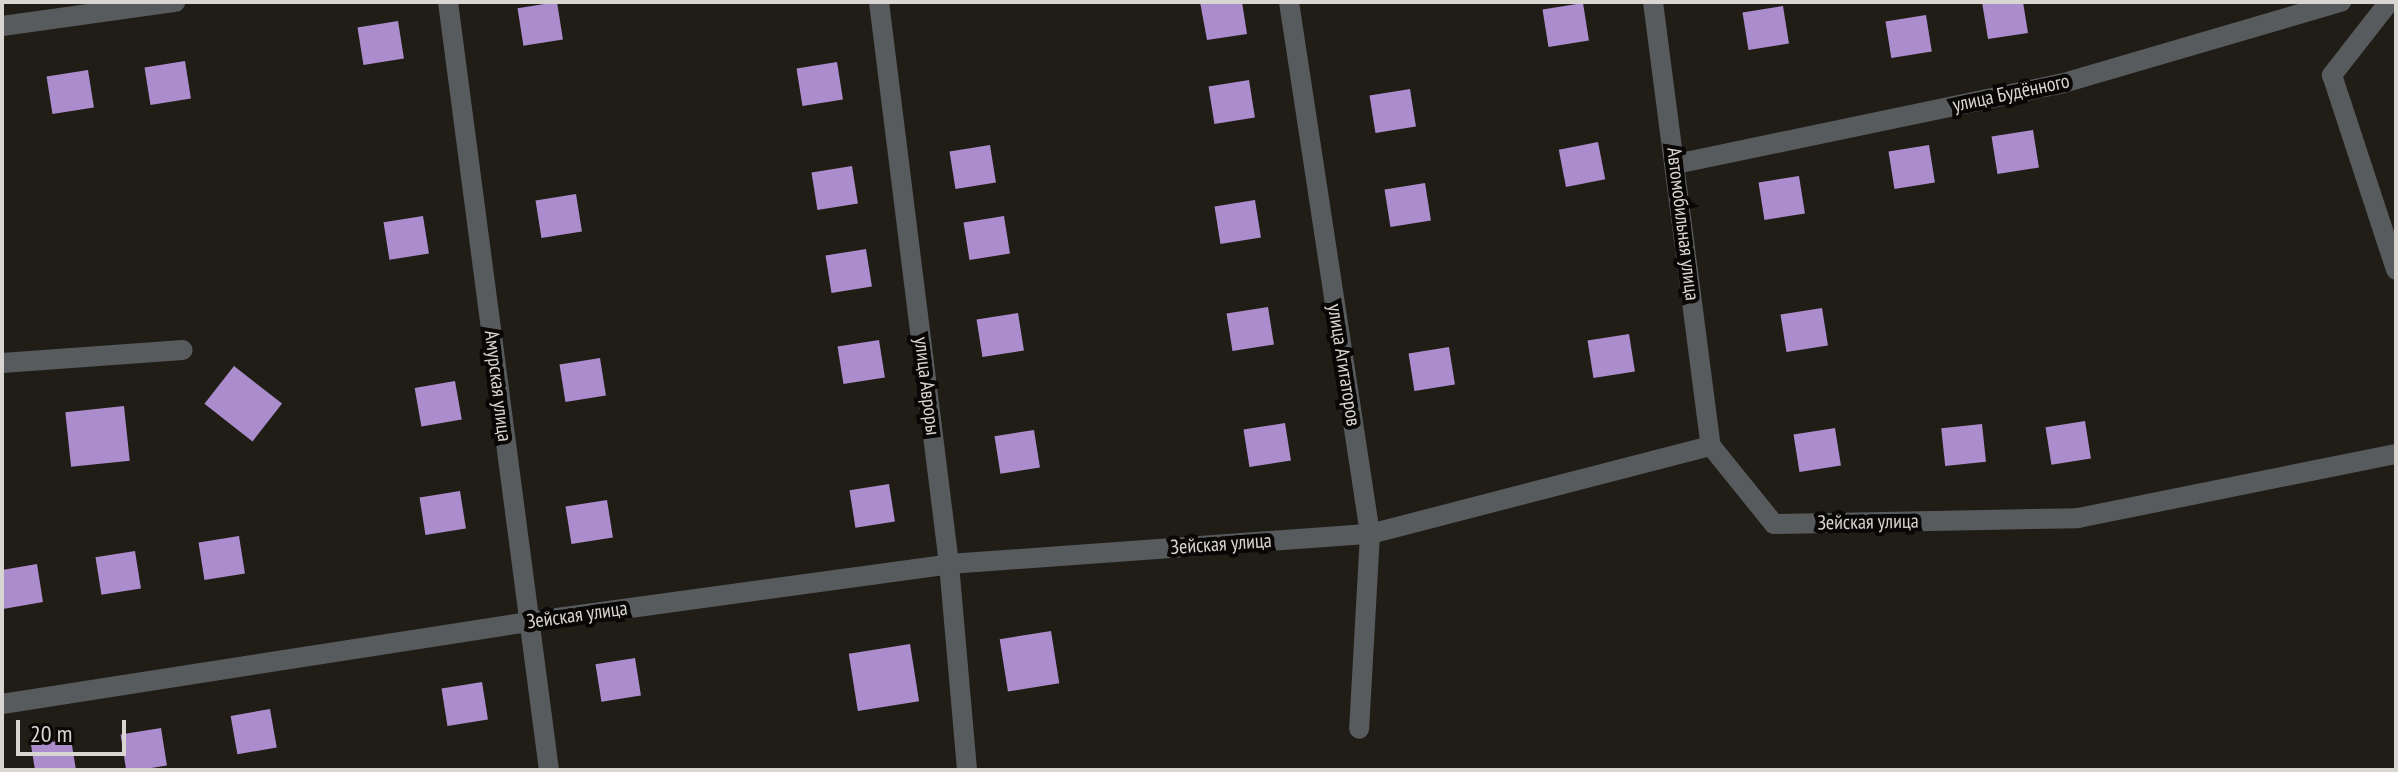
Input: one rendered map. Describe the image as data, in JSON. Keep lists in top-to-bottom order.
{
  "streets": {
    "street": [
      "улица Будённого",
      "Автомобильная улица",
      "улица Агитаторов",
      "Амурская улица",
      "улица Авроры",
      "Зейская улица"
    ]
  },
  "crossings": [
    ["улица Будённого", "Автомобильная улица"],
    ["Автомобильная улица", "Зейская улица"],
    ["улица Агитаторов", "Зейская улица"],
    ["Амурская улица", "Зейская улица"],
    ["улица Авроры", "Зейская улица"]
  ],
  "scale_bar": "20 m"
}
